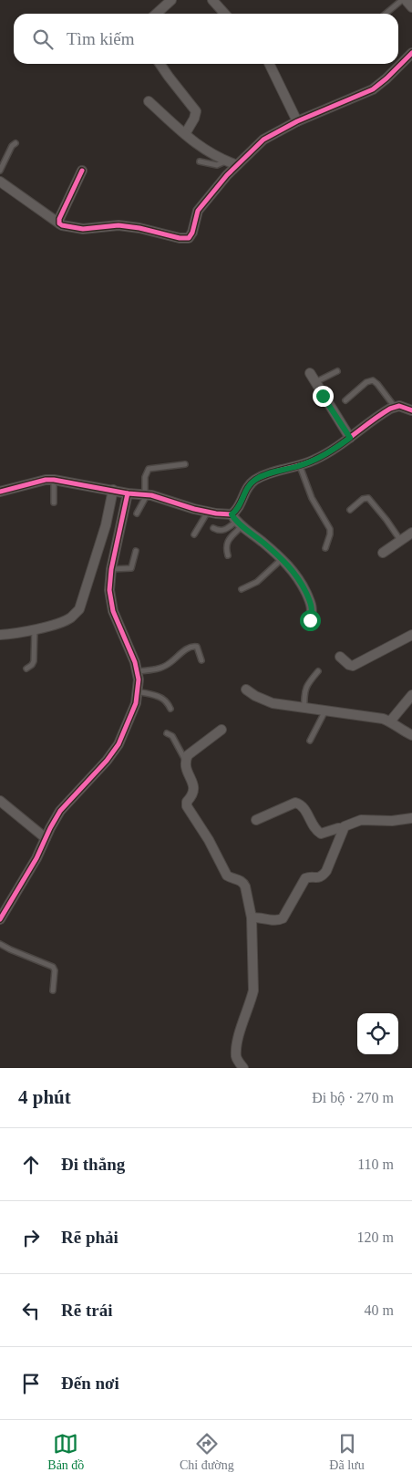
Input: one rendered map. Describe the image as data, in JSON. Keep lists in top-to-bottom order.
{
  "page": {
    "search": "Tìm kiếm",
    "heading": ["4 phút", "Đi bộ · 270 m"],
    "list": [
      ["Đi thẳng", "110 m"],
      ["Rẽ phải", "120 m"],
      ["Rẽ trái", "40 m"],
      "Đến nơi"
    ],
    "nav": ["Bản đồ", "Chỉ đường", "Đã lưu"]
  }
}
